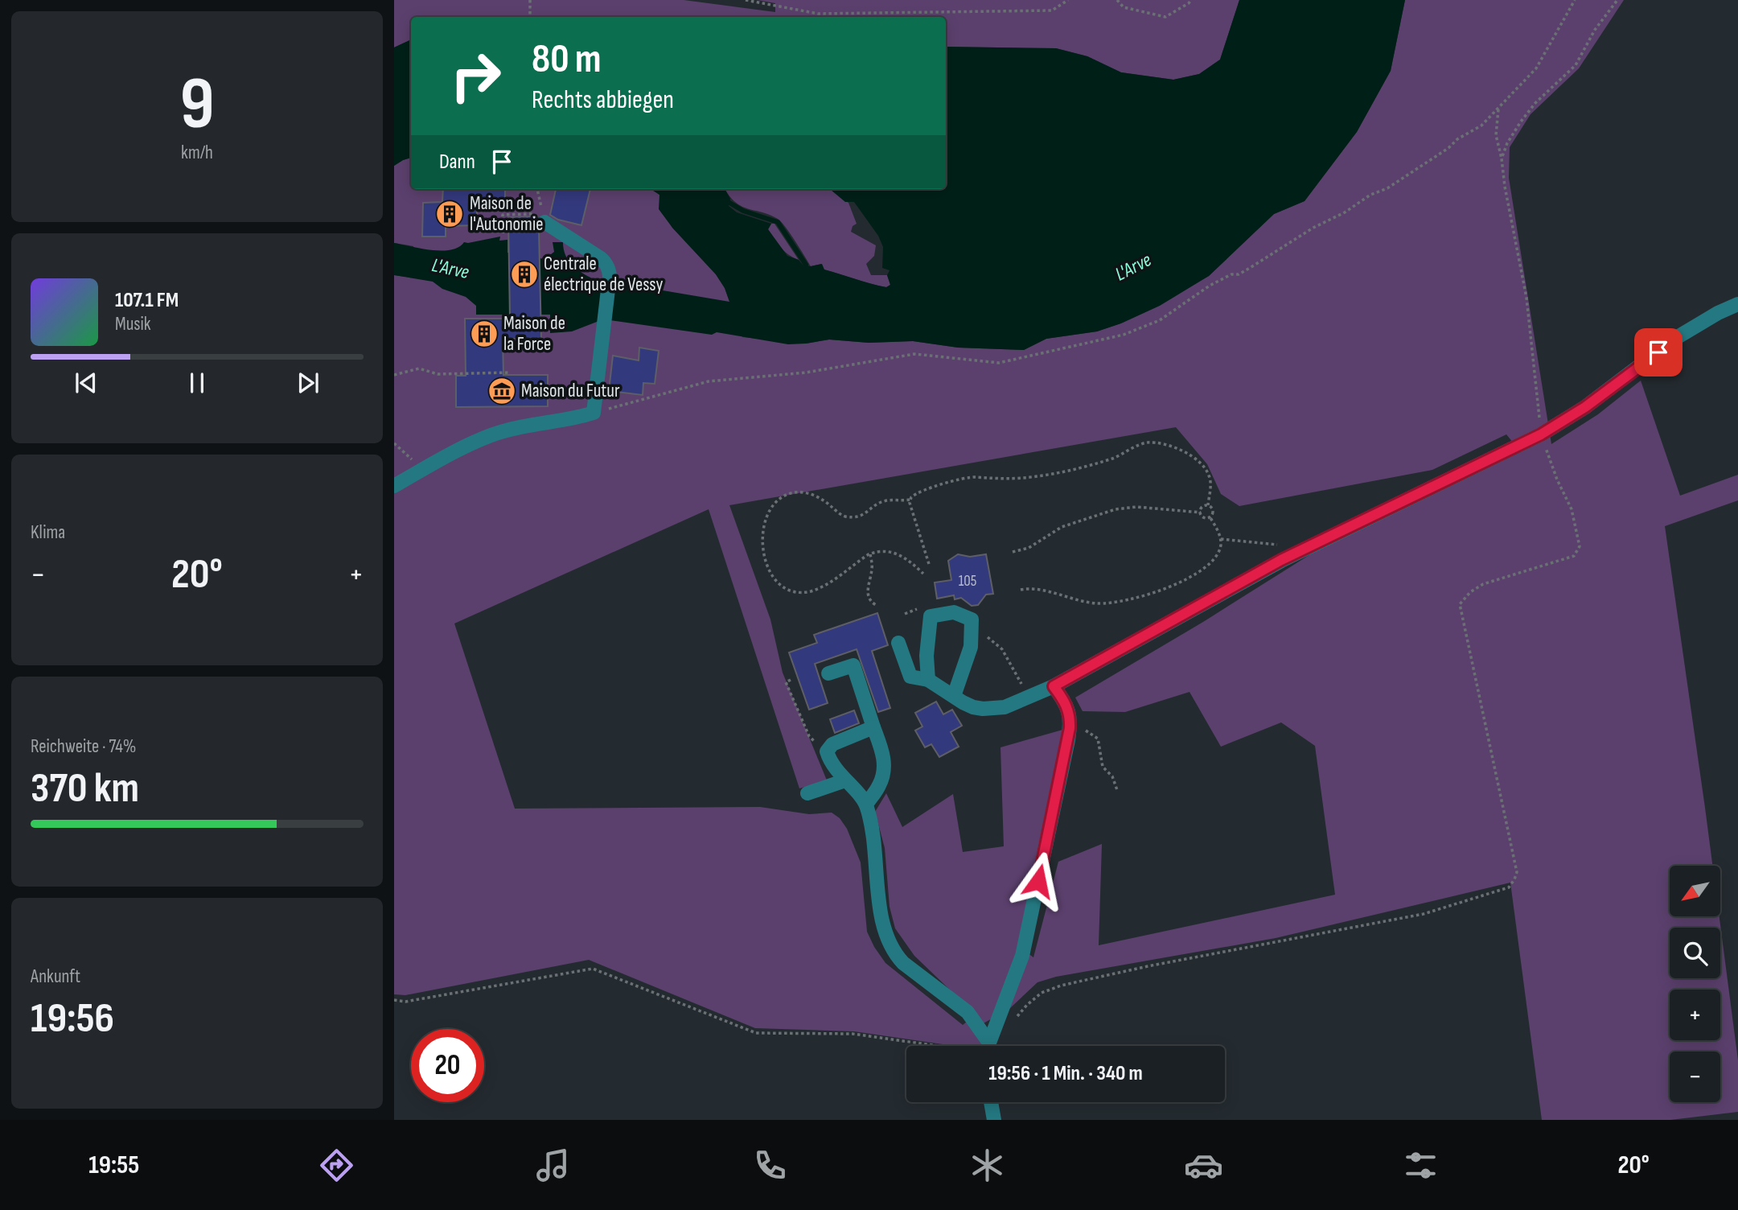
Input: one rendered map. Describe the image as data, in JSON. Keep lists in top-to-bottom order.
{
  "water": ["L'Arve"],
  "places": {
    "building": ["Maison de l'Autonomie", "Centrale électrique de Vessy", "Maison de la Force"],
    "museum": ["Maison du Futur"]
  },
  "house_numbers": ["105"],
  "north": "bottom left",
  "page": {
    "tile": [
      ["9", "km/h"],
      "Klima",
      ["Reichweite · 74%", "370 km"],
      ["Ankunft", "19:56"]
    ],
    "turn": ["80 m", "Rechts abbiegen"],
    "then": "Dann",
    "song": ["107.1 FM", "Musik"],
    "heat": ["−", "20°", "+"],
    "map_buttons": ["+", "−"],
    "limit": "20",
    "trip": "19:56 · 1 Min. · 340 m",
    "tabs": ["19:55", "20°"]
  }
}
